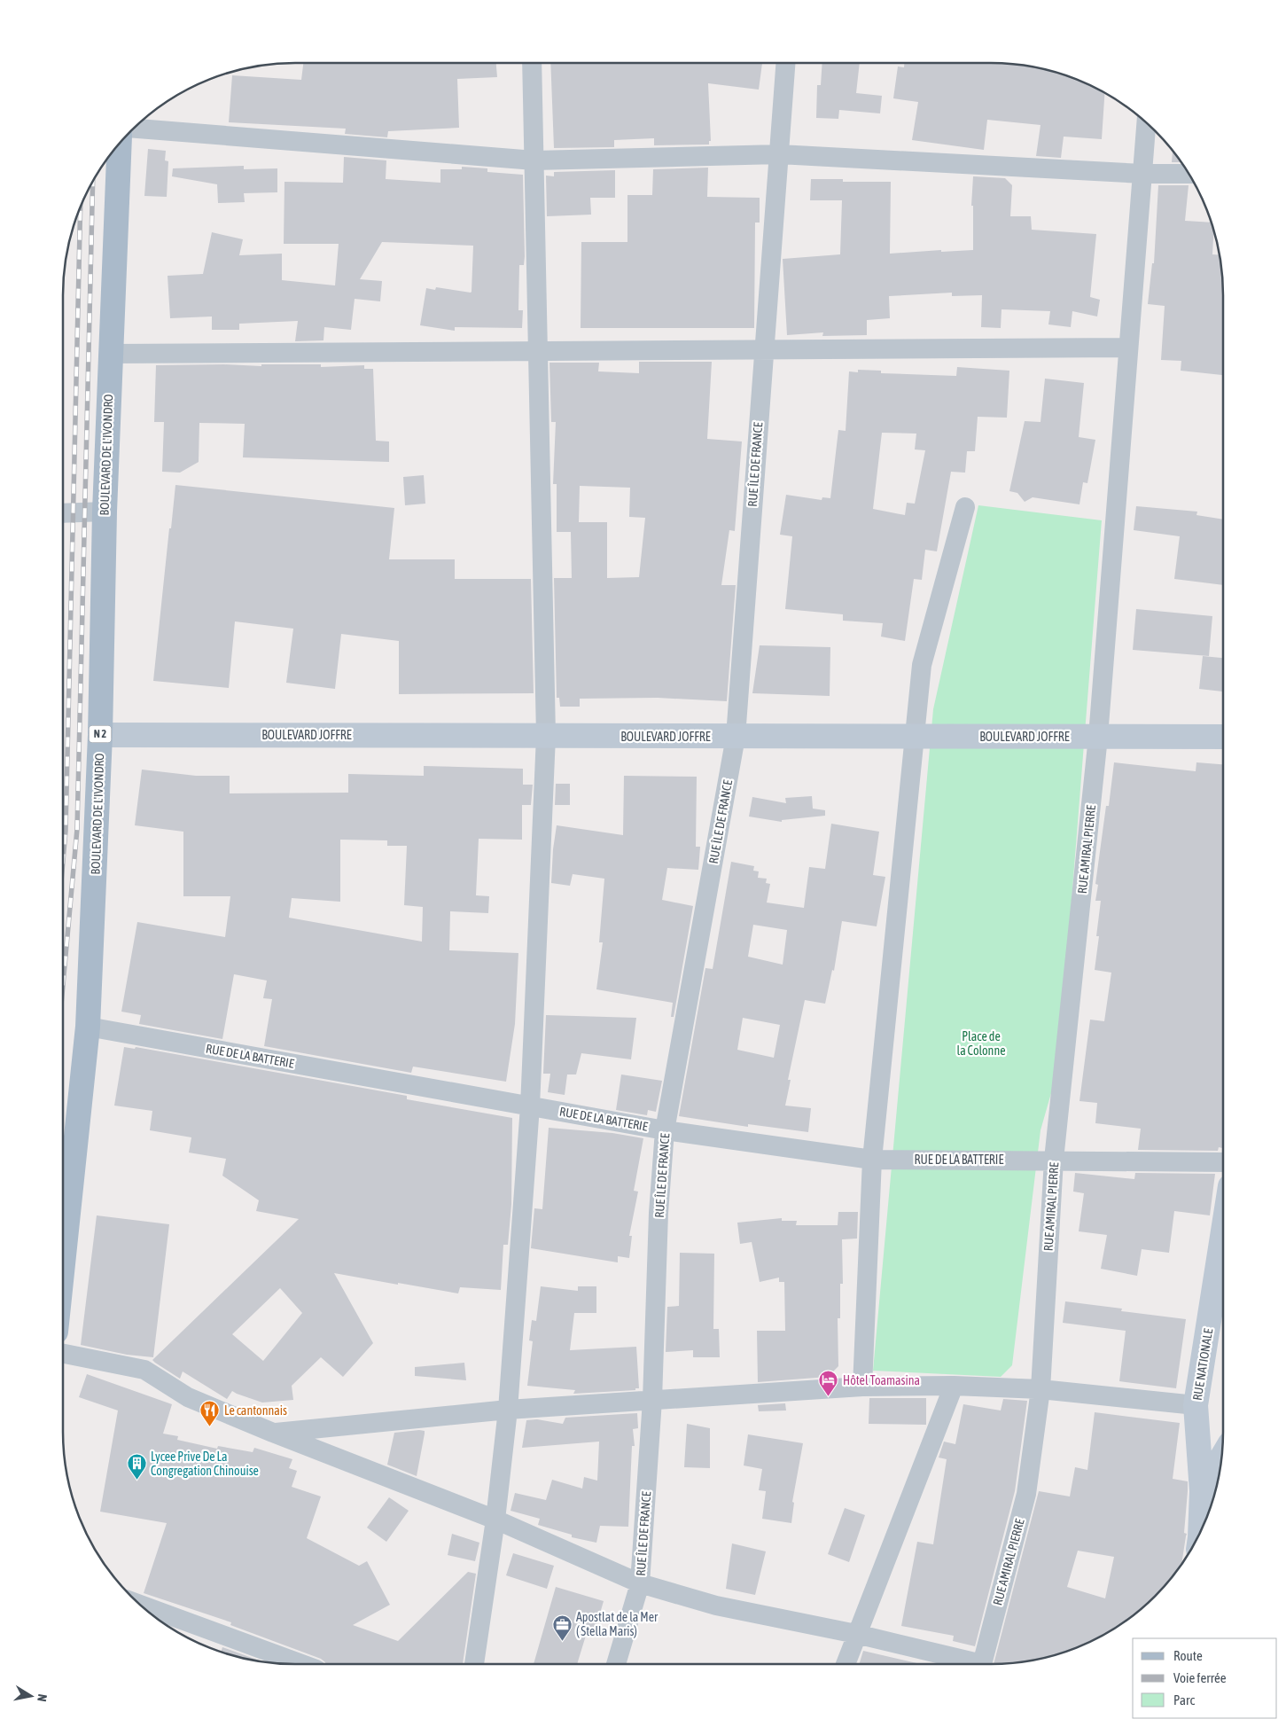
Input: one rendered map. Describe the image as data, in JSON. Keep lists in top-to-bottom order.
{
  "streets": {
    "main road": ["BOULEVARD DE L'IVONDRO", "N 2"],
    "street": [
      "RUE ÎLE DE FRANCE",
      "BOULEVARD JOFFRE",
      "RUE AMIRAL PIERRE",
      "RUE DE LA BATTERIE",
      "RUE NATIONALE"
    ]
  },
  "crossings": [
    ["BOULEVARD DE L'IVONDRO", "BOULEVARD JOFFRE"],
    ["BOULEVARD DE L'IVONDRO", "RUE DE LA BATTERIE"],
    ["RUE ÎLE DE FRANCE", "BOULEVARD JOFFRE"],
    ["RUE ÎLE DE FRANCE", "RUE DE LA BATTERIE"],
    ["BOULEVARD JOFFRE", "RUE AMIRAL PIERRE"],
    ["RUE AMIRAL PIERRE", "RUE DE LA BATTERIE"]
  ],
  "parks": ["Place de la Colonne"],
  "places": {
    "hotel": ["Hôtel Toamasina"],
    "restaurant": ["Le cantonnais"],
    "building": ["Lycee Prive De La Congregation Chinouise"],
    "office": ["Apostlat de la Mer ( Stella Maris)"]
  },
  "legend": ["Route", "Voie ferrée", "Parc"],
  "north": "right"
}
